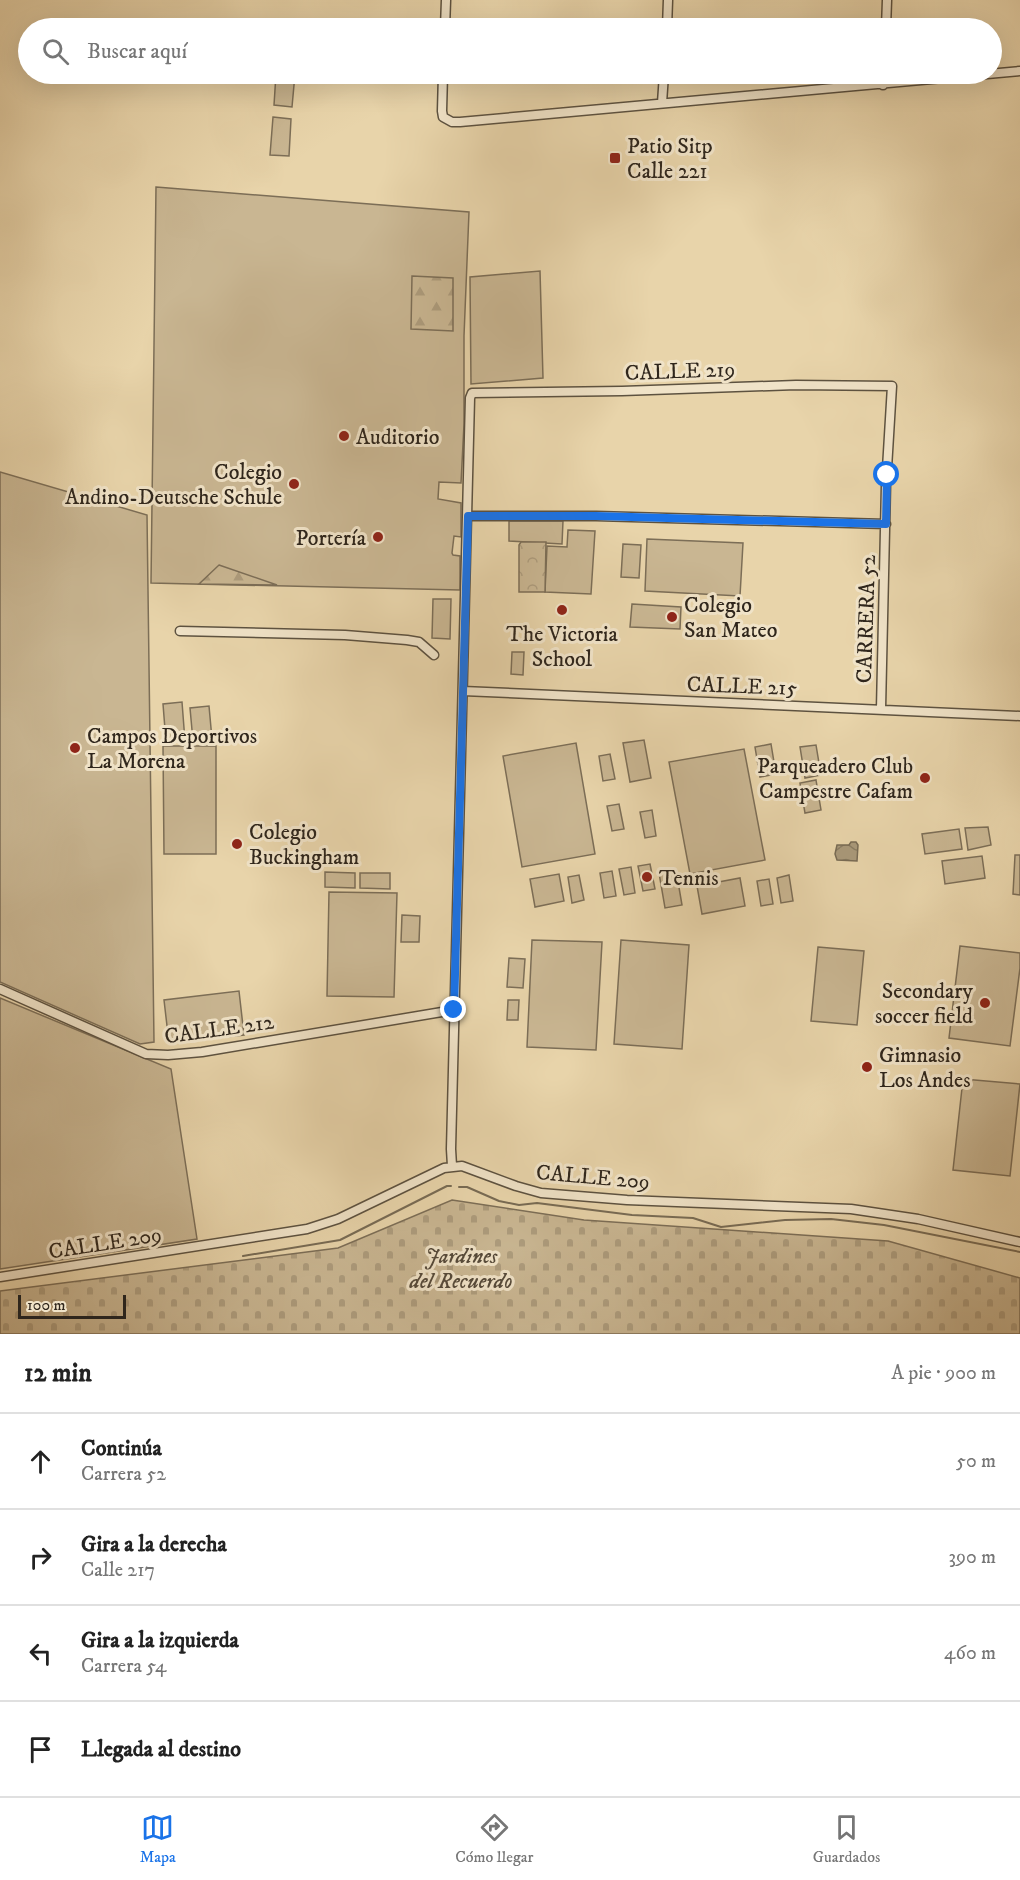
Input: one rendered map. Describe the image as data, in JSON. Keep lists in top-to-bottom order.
{
  "streets": {
    "street": [
      "CALLE 219",
      "CARRERA 52",
      "CALLE 215",
      "CALLE 212",
      "CALLE 209"
    ]
  },
  "crossings": [
    ["CALLE 219", "CARRERA 52"],
    ["CARRERA 52", "CALLE 215"]
  ],
  "parks": ["Jardines del Recuerdo"],
  "places": {
    "transit": ["Patio Sitp Calle 221"],
    "other": [
      "Auditorio",
      "Colegio Andino-Deutsche Schule",
      "Portería",
      "The Victoria School",
      "Colegio San Mateo",
      "Campos Deportivos La Morena",
      "Parqueadero Club Campestre Cafam",
      "Colegio Buckingham",
      "Tennis",
      "Secondary soccer field",
      "Gimnasio Los Andes"
    ]
  },
  "scale_bar": "100 m",
  "page": {
    "search": "Buscar aquí",
    "scale": "100 m",
    "heading": ["12 min", "A pie · 900 m"],
    "list": [
      ["Continúa", "Carrera 52", "50 m"],
      ["Gira a la derecha", "Calle 217", "390 m"],
      ["Gira a la izquierda", "Carrera 54", "460 m"],
      "Llegada al destino"
    ],
    "nav": ["Mapa", "Cómo llegar", "Guardados"]
  }
}
